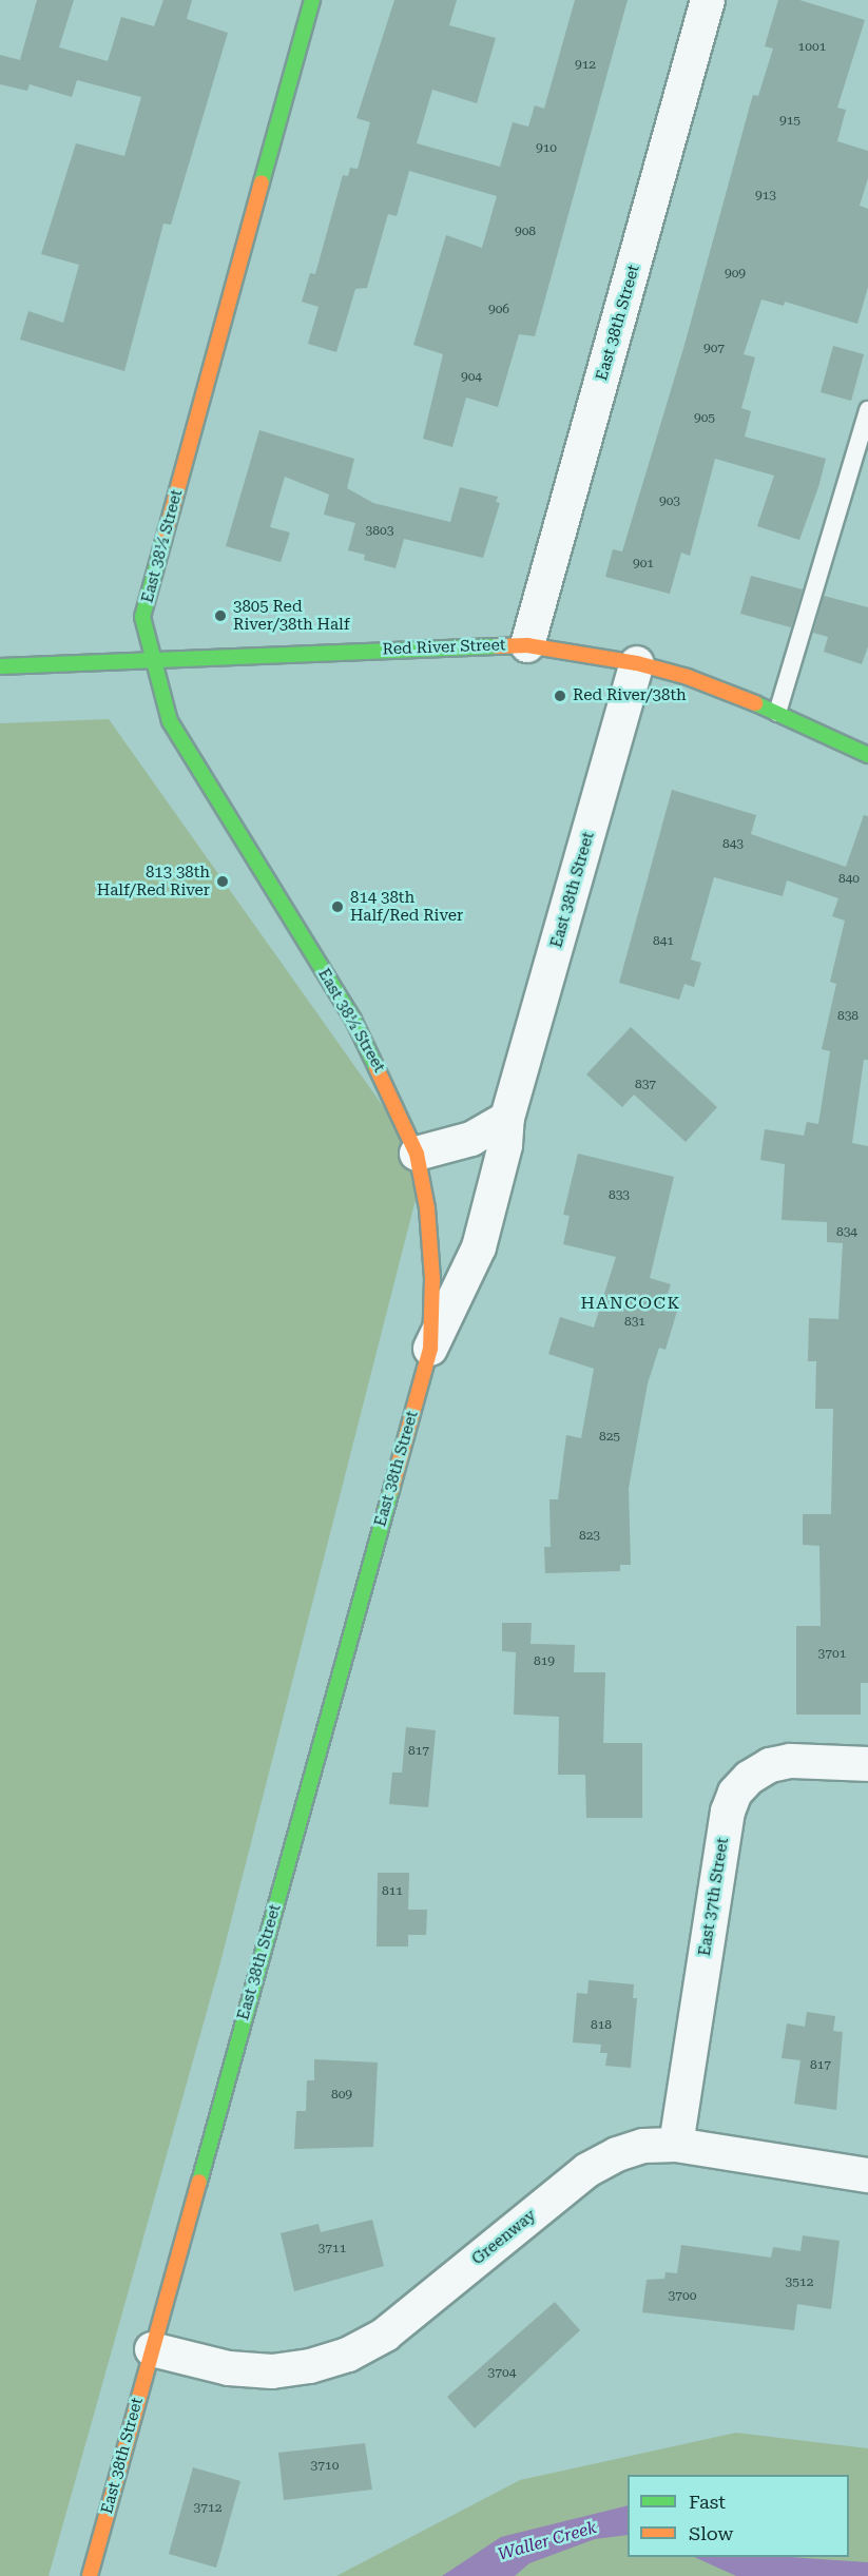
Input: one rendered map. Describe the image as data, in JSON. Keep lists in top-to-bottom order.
{
  "streets": {
    "street": [
      "East 38th Street",
      "East 38½ Street",
      "Red River Street",
      "East 37th Street",
      "Greenway"
    ]
  },
  "crossings": [
    ["East 38th Street", "East 38½ Street"],
    ["East 38th Street", "Red River Street"],
    ["East 38th Street", "Greenway"],
    ["East 38½ Street", "Red River Street"],
    ["East 37th Street", "Greenway"]
  ],
  "districts": ["HANCOCK"],
  "water": ["Waller Creek"],
  "places": [
    "3805 Red River/38th Half",
    "Red River/38th",
    "813 38th Half/Red River",
    "814 38th Half/Red River"
  ],
  "house_numbers": [
    "1001",
    "912",
    "915",
    "910",
    "913",
    "908",
    "909",
    "906",
    "907",
    "904",
    "905",
    "903",
    "3803",
    "901",
    "843",
    "840",
    "841",
    "838",
    "837",
    "833",
    "834",
    "831",
    "825",
    "823",
    "3701",
    "819",
    "817",
    "811",
    "818",
    "817",
    "809",
    "3711",
    "3512",
    "3700",
    "3704",
    "3710",
    "3712"
  ],
  "legend": ["Fast", "Slow"]
}
